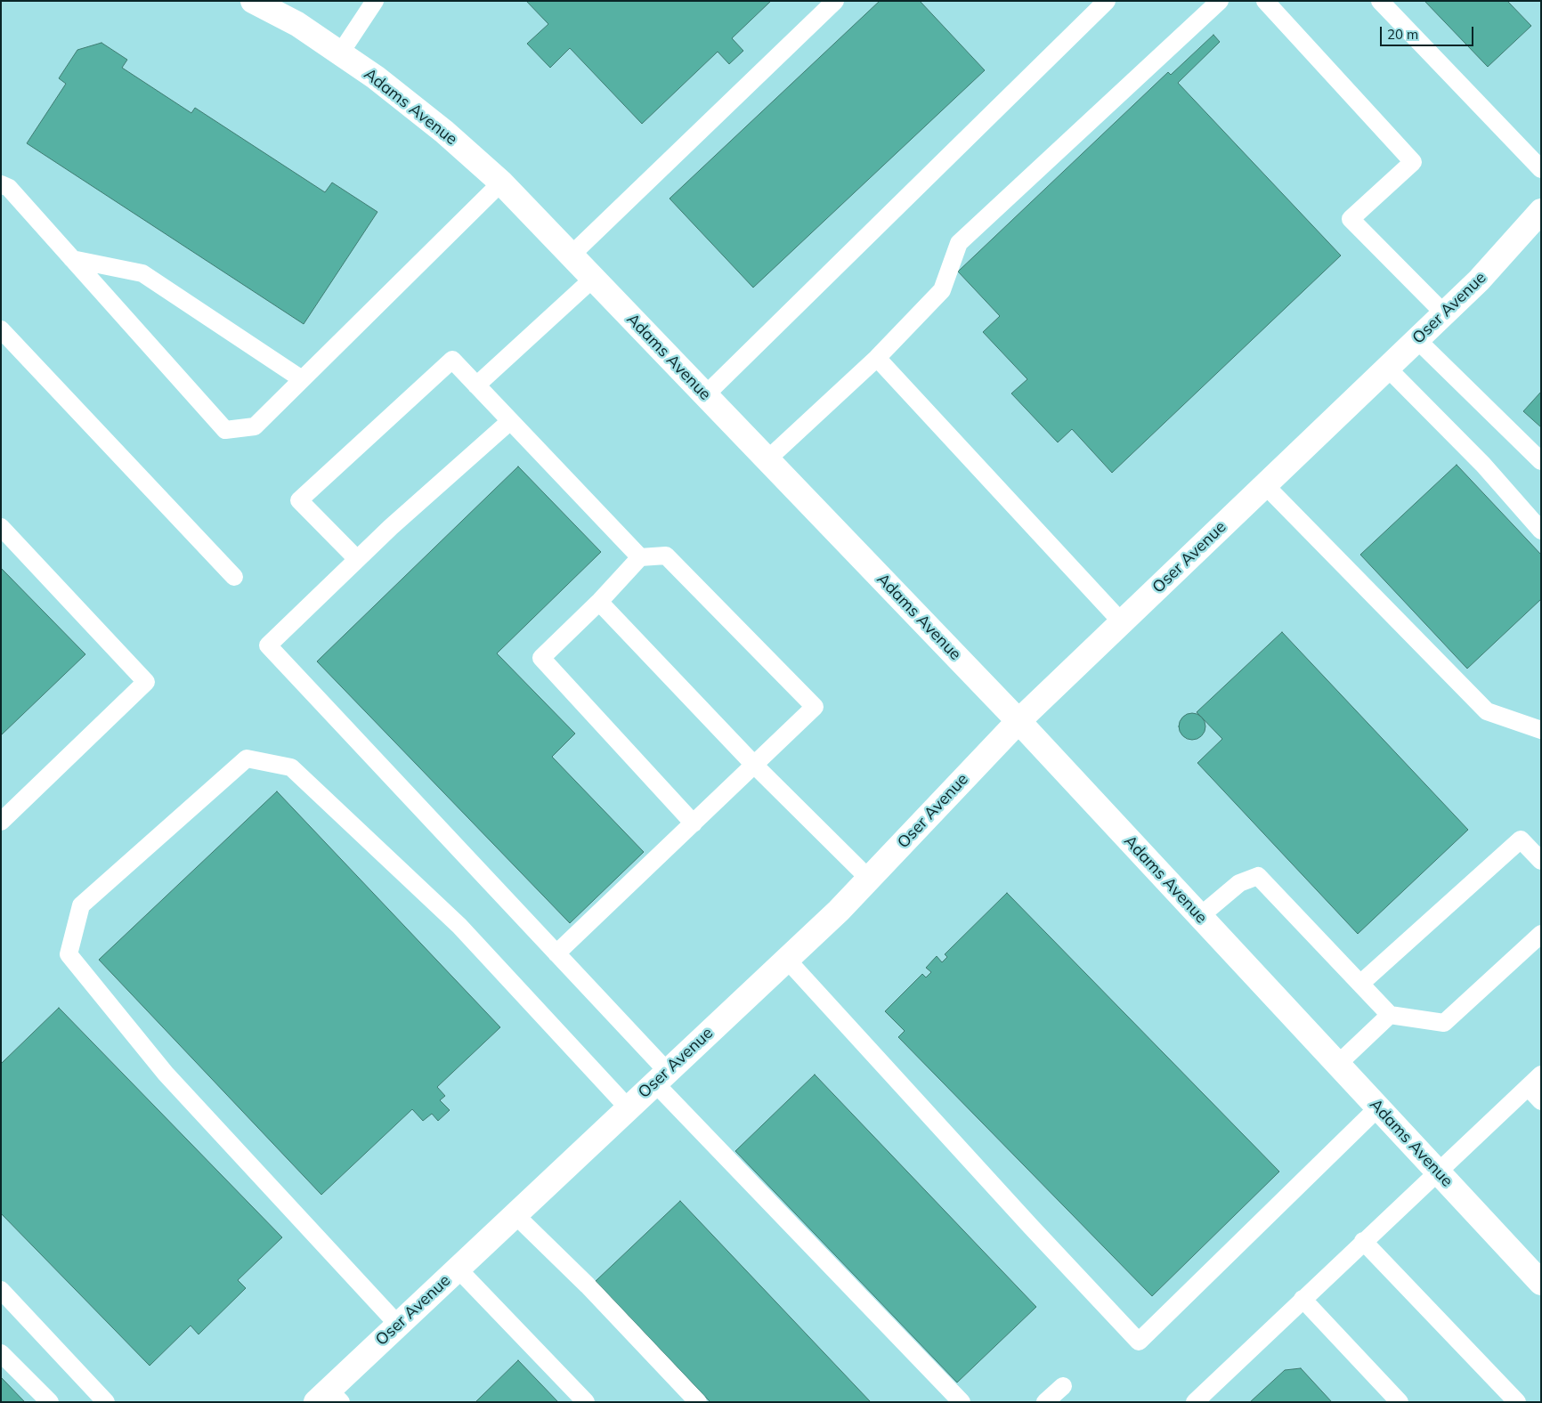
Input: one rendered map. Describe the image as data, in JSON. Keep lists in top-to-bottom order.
{
  "streets": {
    "street": ["Adams Avenue", "Oser Avenue"]
  },
  "crossings": [
    ["Adams Avenue", "Oser Avenue"]
  ],
  "scale_bar": "20 m"
}
